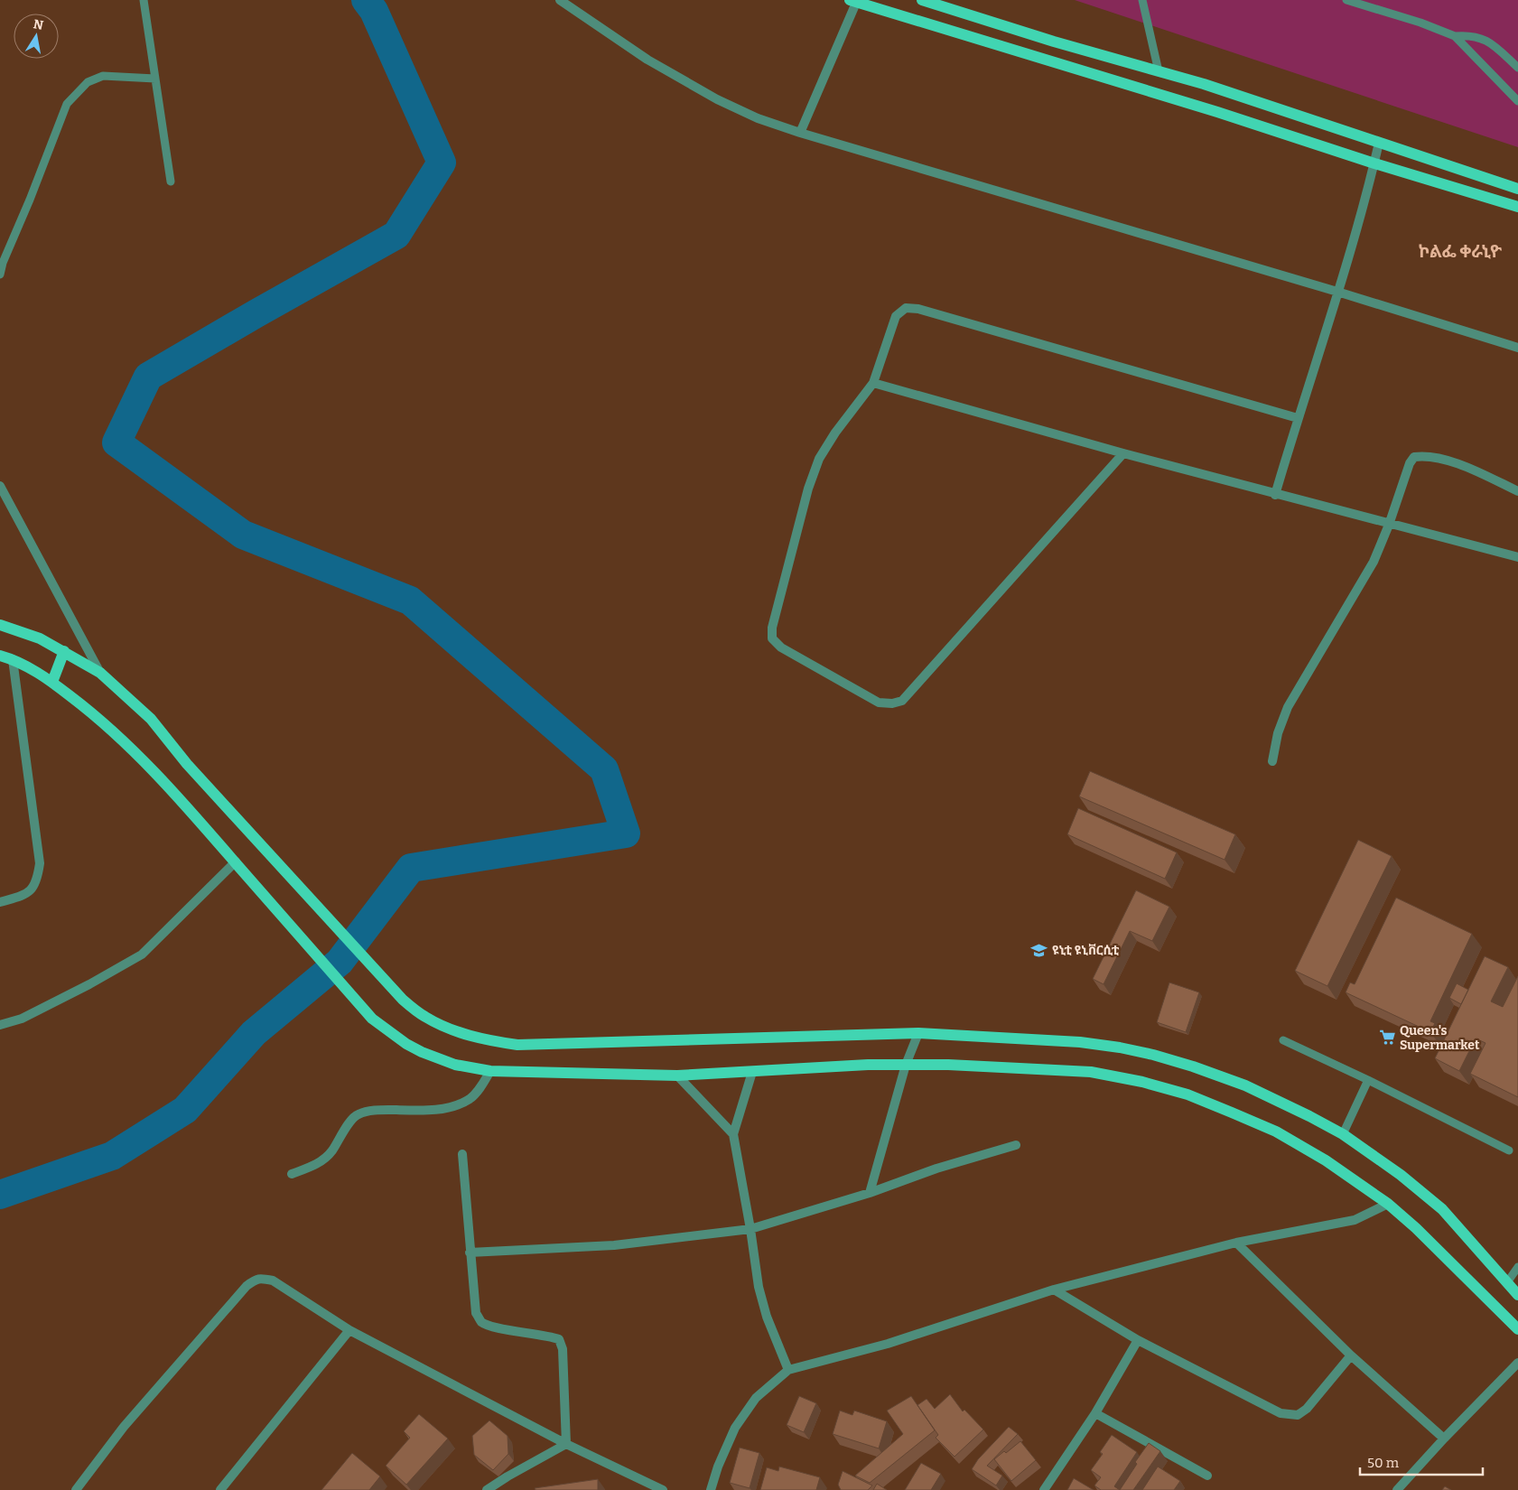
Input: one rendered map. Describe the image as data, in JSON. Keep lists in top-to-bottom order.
{
  "districts": ["ኮልፌ ቀራኒዮ"],
  "places": {
    "school or university": ["ዩኒቲ ዩኒቨርሲቲ"],
    "supermarket": ["Queen's Supermarket"]
  },
  "scale_bar": "50 m",
  "north": "top"
}
